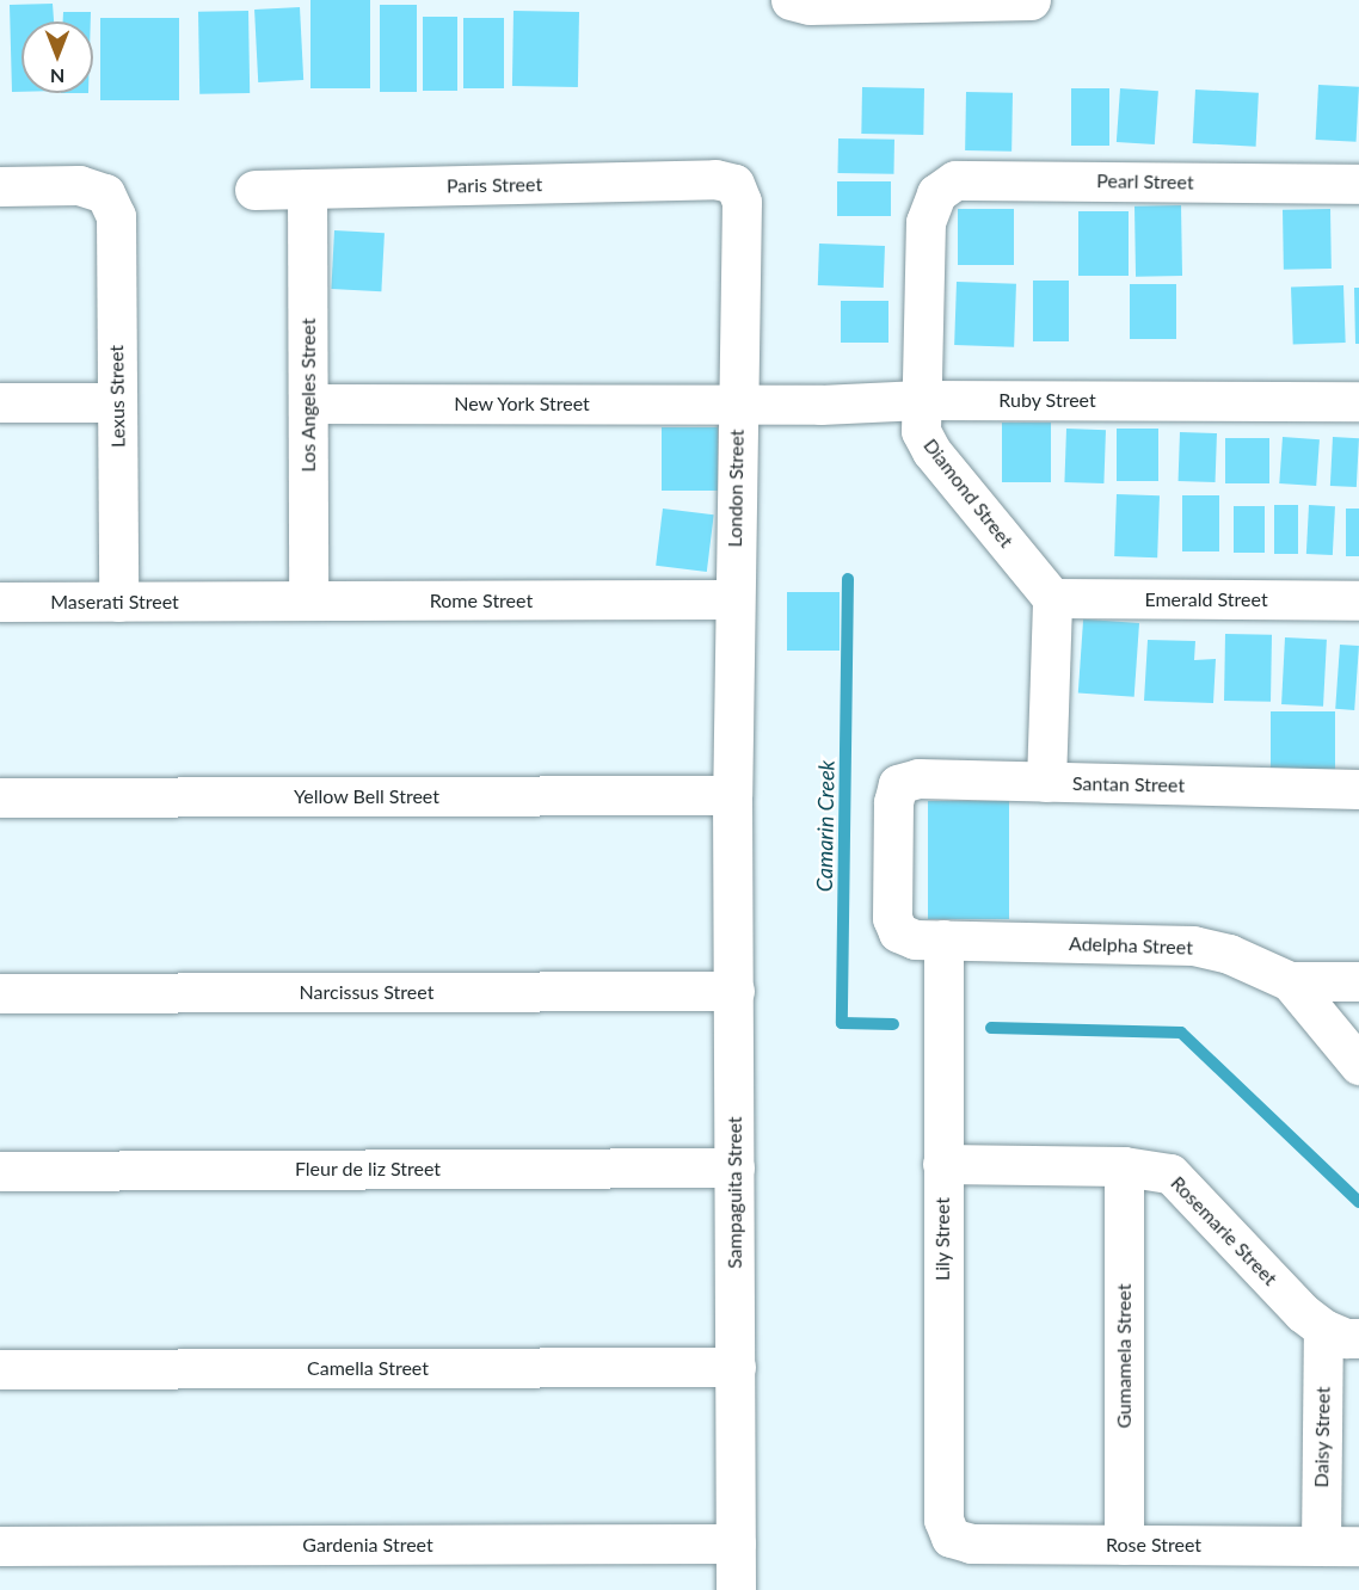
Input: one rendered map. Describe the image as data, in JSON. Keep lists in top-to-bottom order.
{
  "streets": {
    "street": [
      "Pearl Street",
      "Paris Street",
      "Los Angeles Street",
      "Lexus Street",
      "Ruby Street",
      "New York Street",
      "London Street",
      "Diamond Street",
      "Emerald Street",
      "Rome Street",
      "Maserati Street",
      "Santan Street",
      "Yellow Bell Street",
      "Adelpha Street",
      "Narcissus Street",
      "Fleur de liz Street",
      "Sampaguita Street",
      "Rosemarie Street",
      "Lily Street",
      "Gumamela Street",
      "Camella Street",
      "Daisy Street",
      "Gardenia Street",
      "Rose Street"
    ]
  },
  "crossings": [
    ["Pearl Street", "Diamond Street"],
    ["Paris Street", "Los Angeles Street"],
    ["Paris Street", "London Street"],
    ["Los Angeles Street", "New York Street"],
    ["Los Angeles Street", "Rome Street"],
    ["Lexus Street", "Maserati Street"],
    ["Ruby Street", "New York Street"],
    ["Ruby Street", "London Street"],
    ["Ruby Street", "Diamond Street"],
    ["New York Street", "London Street"],
    ["London Street", "Rome Street"],
    ["London Street", "Yellow Bell Street"],
    ["London Street", "Sampaguita Street"],
    ["Diamond Street", "Emerald Street"],
    ["Rome Street", "Maserati Street"],
    ["Santan Street", "Adelpha Street"],
    ["Yellow Bell Street", "Sampaguita Street"],
    ["Adelpha Street", "Lily Street"],
    ["Narcissus Street", "Sampaguita Street"],
    ["Fleur de liz Street", "Sampaguita Street"],
    ["Sampaguita Street", "Camella Street"],
    ["Sampaguita Street", "Gardenia Street"],
    ["Rosemarie Street", "Lily Street"],
    ["Rosemarie Street", "Gumamela Street"],
    ["Rosemarie Street", "Daisy Street"],
    ["Lily Street", "Rose Street"],
    ["Gumamela Street", "Rose Street"],
    ["Daisy Street", "Rose Street"]
  ],
  "water": ["Camarin Creek"],
  "north": "bottom"
}
